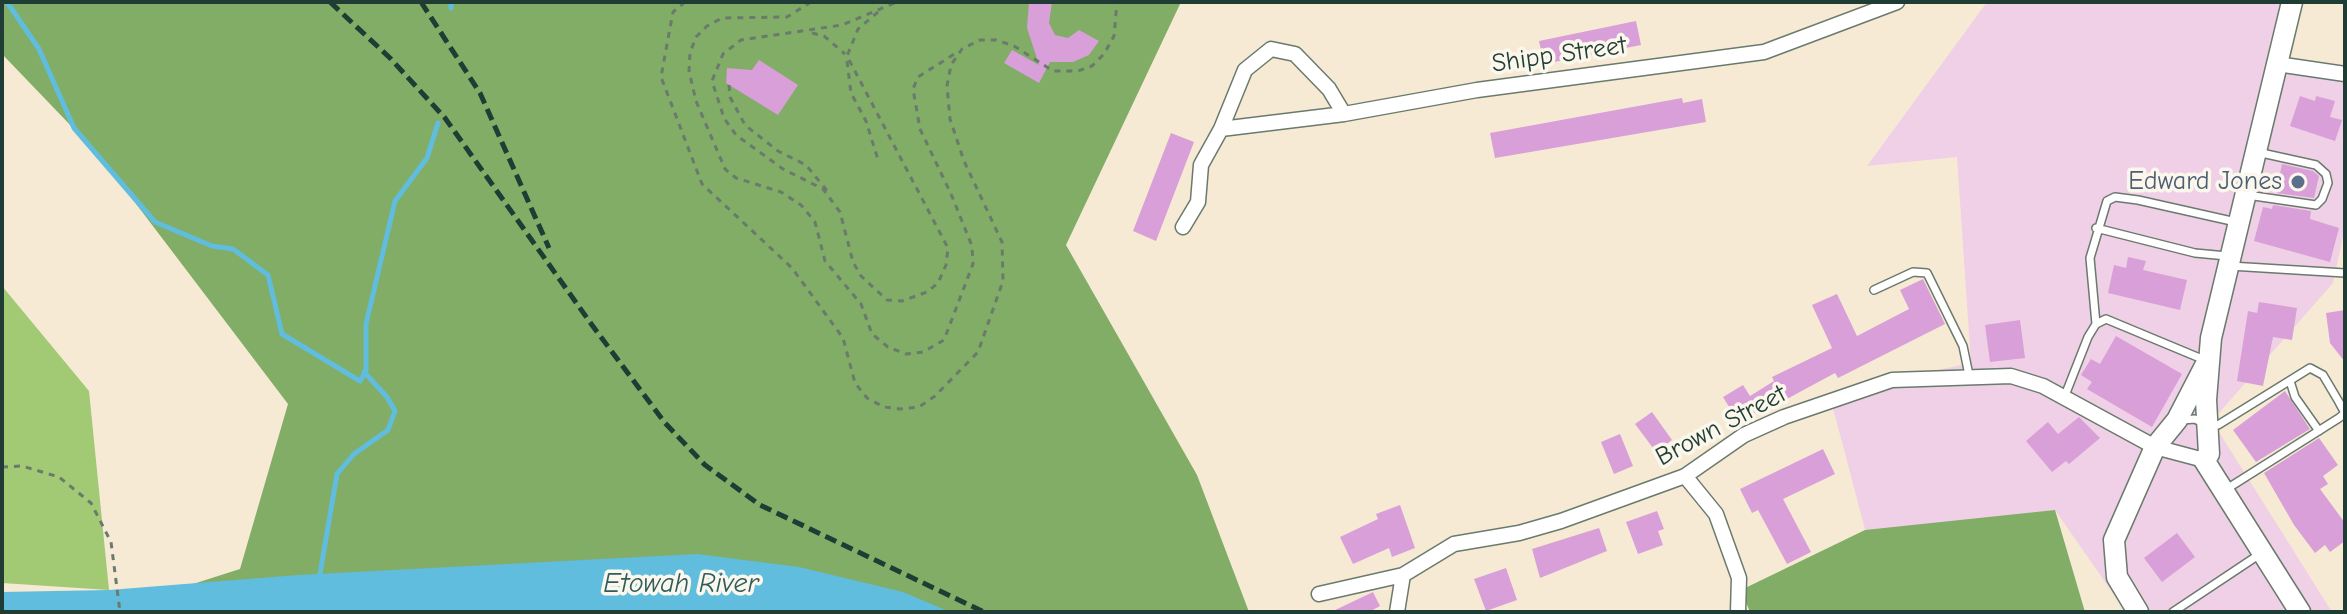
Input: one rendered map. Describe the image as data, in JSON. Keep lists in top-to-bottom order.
{
  "streets": {
    "street": ["Shipp Street", "Brown Street"]
  },
  "water": ["Etowah River"],
  "places": ["Edward Jones"]
}
